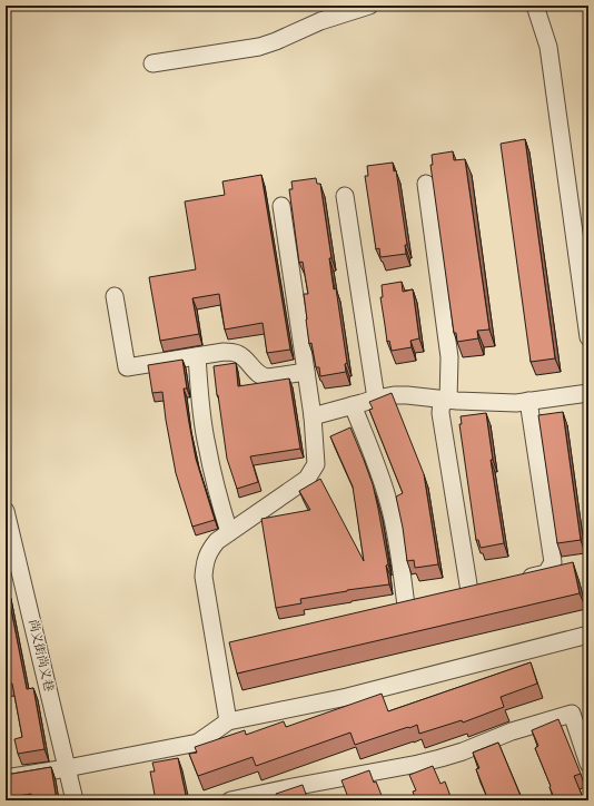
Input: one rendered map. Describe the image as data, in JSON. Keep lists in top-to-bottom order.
{
  "streets": {
    "street": ["尚义街尚义巷"]
  }
}
